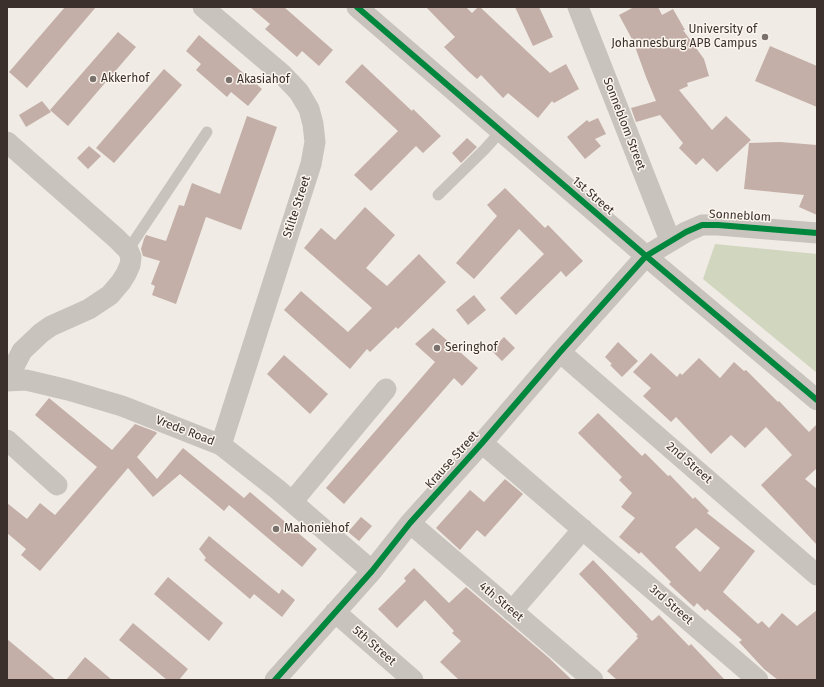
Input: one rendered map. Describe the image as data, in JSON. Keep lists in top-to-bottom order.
{
  "streets": {
    "street": [
      "Sonneblom Street",
      "1st Street",
      "Stilte Street",
      "Sonneblom",
      "Vrede Road",
      "Krause Street",
      "2nd Street",
      "4th Street",
      "3rd Street",
      "5th Street"
    ]
  },
  "crossings": [
    ["Sonneblom Street", "Sonneblom"],
    ["1st Street", "Sonneblom"],
    ["1st Street", "Krause Street"],
    ["Stilte Street", "Vrede Road"],
    ["Sonneblom", "Krause Street"],
    ["Vrede Road", "Krause Street"],
    ["Krause Street", "2nd Street"],
    ["Krause Street", "4th Street"],
    ["Krause Street", "3rd Street"],
    ["Krause Street", "5th Street"]
  ],
  "places": [
    "University of Johannesburg APB Campus",
    "Akkerhof",
    "Akasiahof",
    "Seringhof",
    "Mahoniehof"
  ]
}
